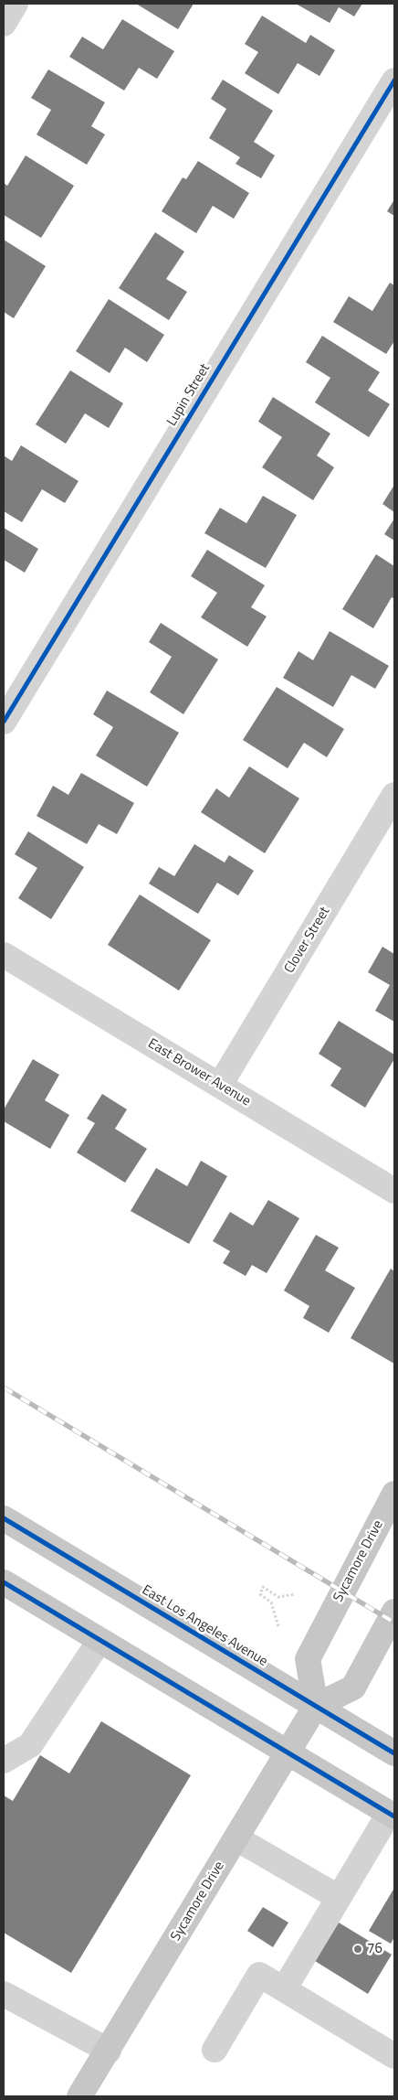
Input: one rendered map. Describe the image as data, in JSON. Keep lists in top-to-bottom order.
{
  "streets": {
    "main road": ["Sycamore Drive", "East Los Angeles Avenue"],
    "street": ["Lupin Street", "Clover Street", "East Brower Avenue"]
  },
  "crossings": [
    ["Clover Street", "East Brower Avenue"],
    ["Sycamore Drive", "East Los Angeles Avenue"]
  ],
  "places": ["76"]
}
